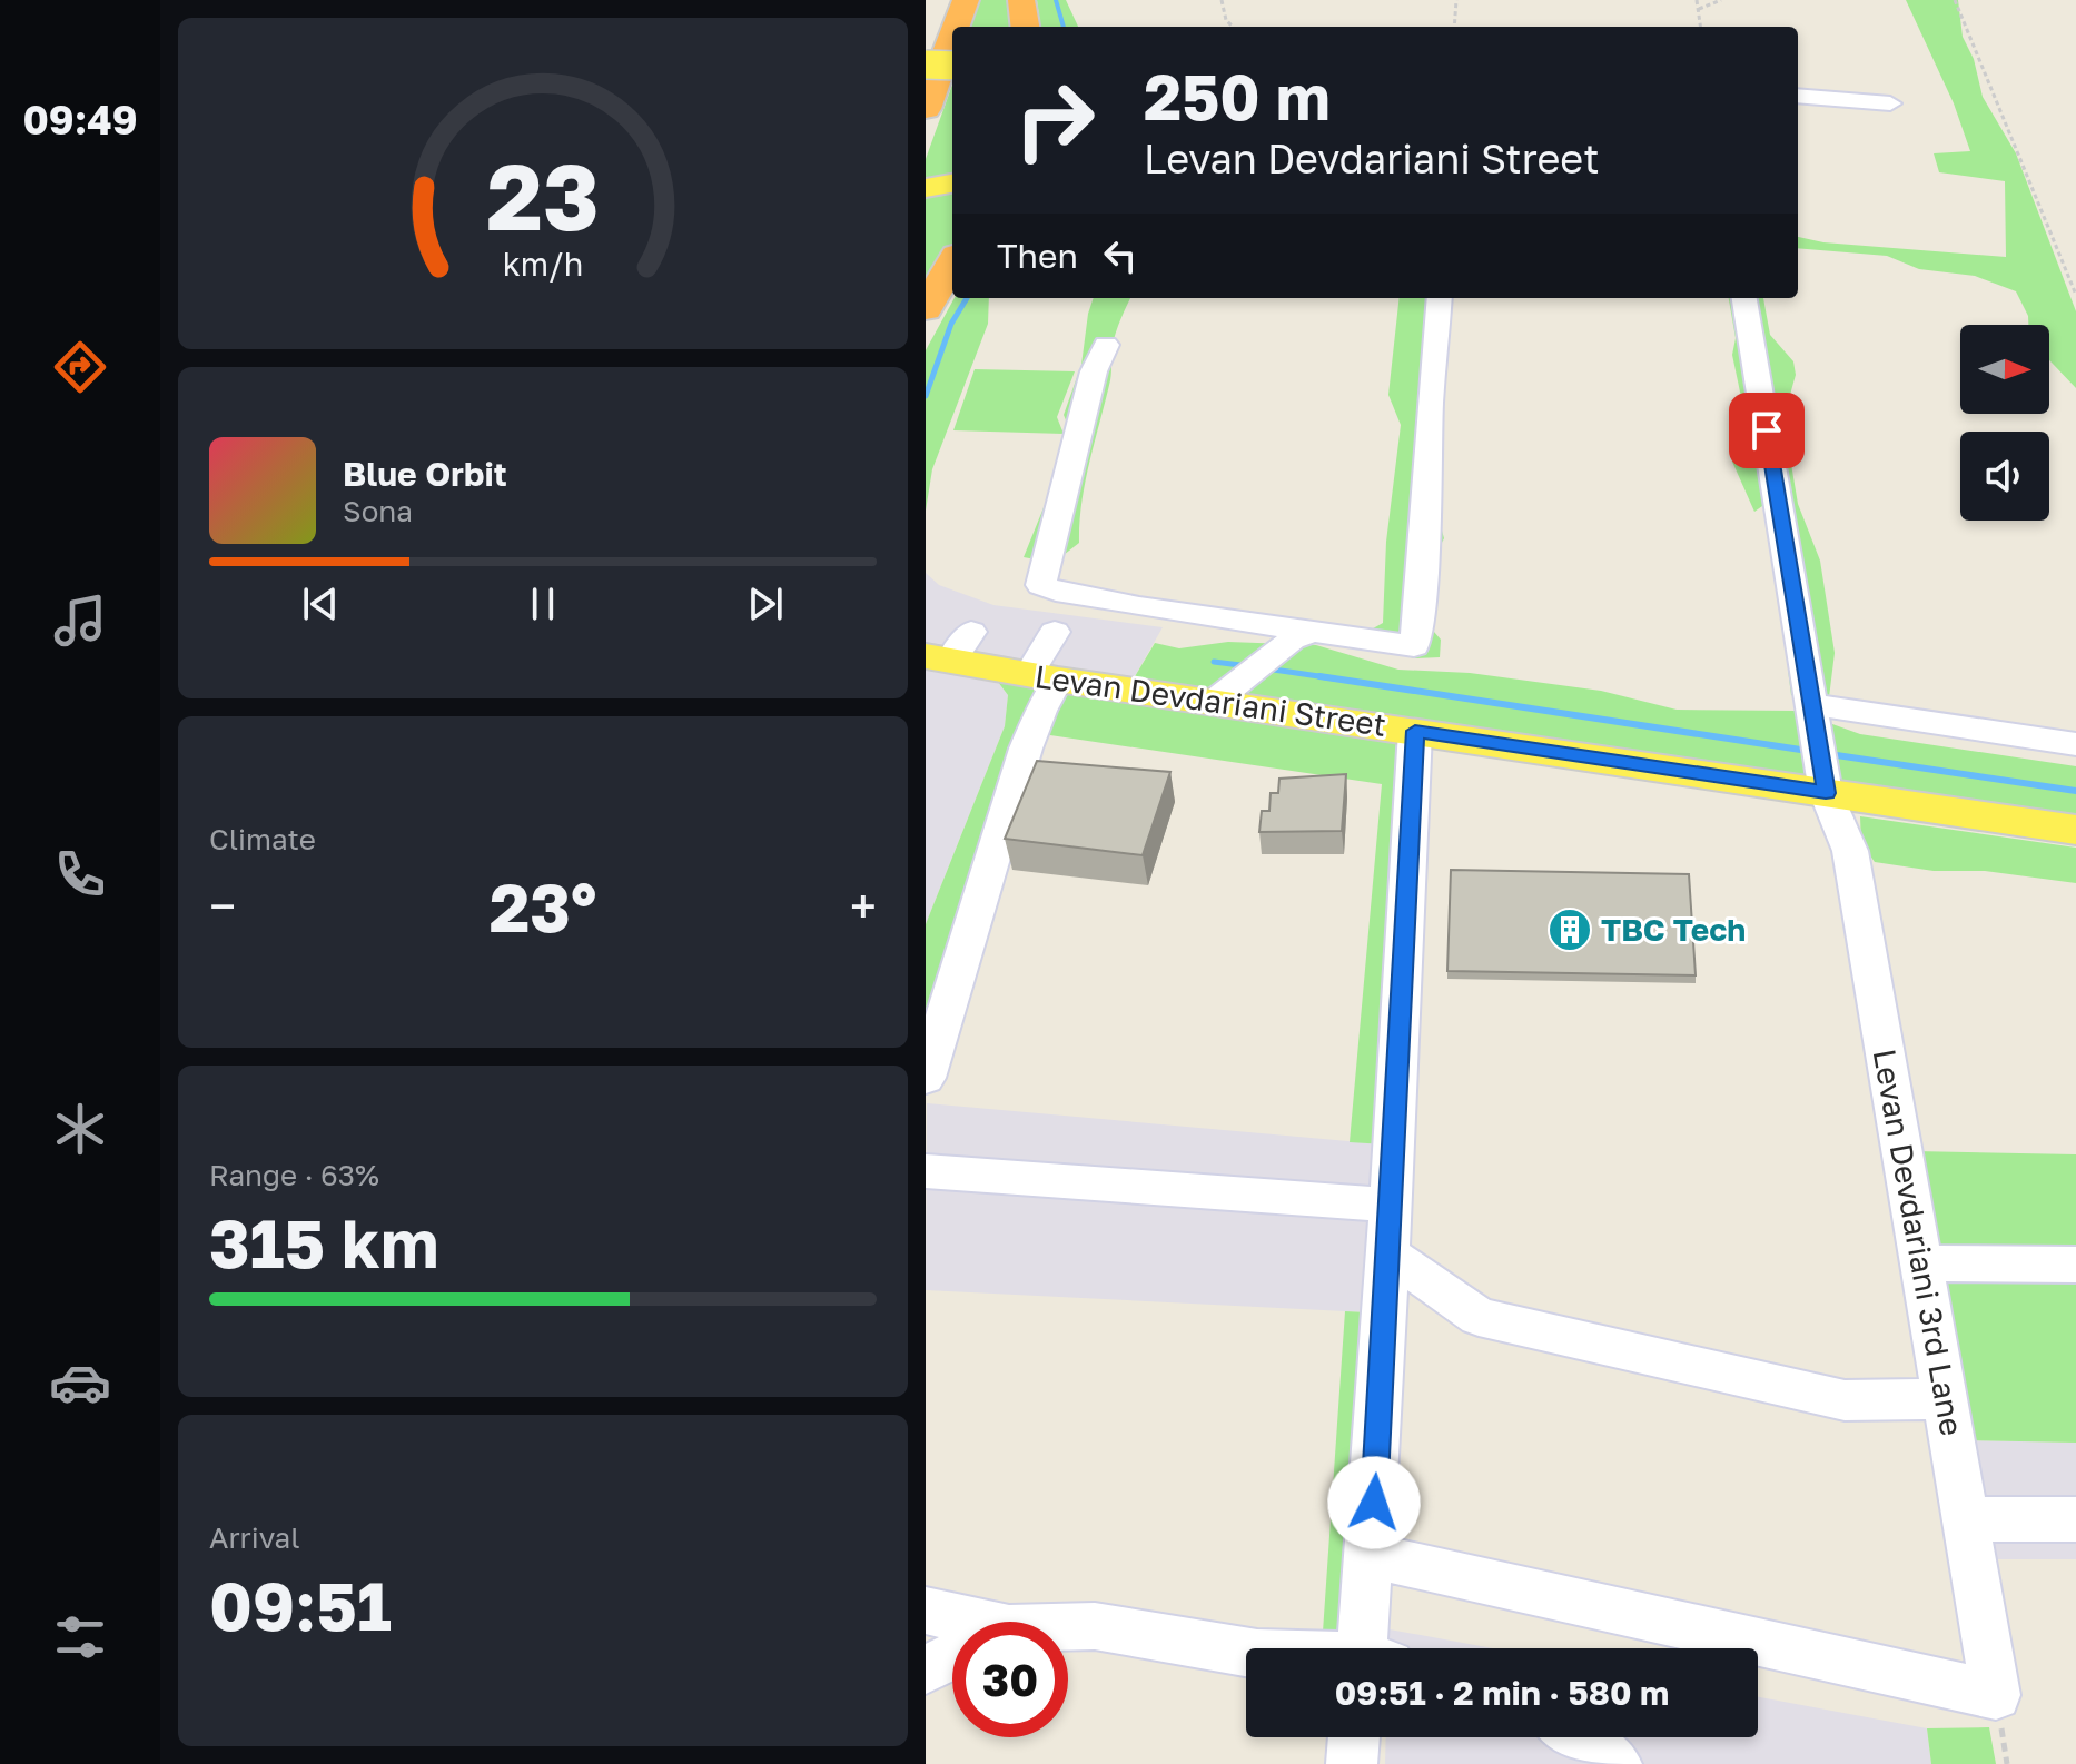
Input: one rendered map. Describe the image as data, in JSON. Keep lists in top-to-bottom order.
{
  "streets": {
    "main road": ["Levan Devdariani Street"],
    "street": ["Levan Devdariani 3rd Lane"]
  },
  "crossings": [
    ["Levan Devdariani Street", "Levan Devdariani 3rd Lane"]
  ],
  "places": {
    "building": ["TBC Tech"]
  },
  "north": "right",
  "page": {
    "tabs": "09:49",
    "turn": ["250 m", "Levan Devdariani Street"],
    "then": "Then",
    "song": ["Blue Orbit", "Sona"],
    "tile": [
      "Climate",
      ["Range · 63%", "315 km"],
      ["Arrival", "09:51"]
    ],
    "heat": ["−", "23°", "+"],
    "limit": "30",
    "trip": "09:51 · 2 min · 580 m",
    "gauge": ["23", "km/h"]
  }
}
